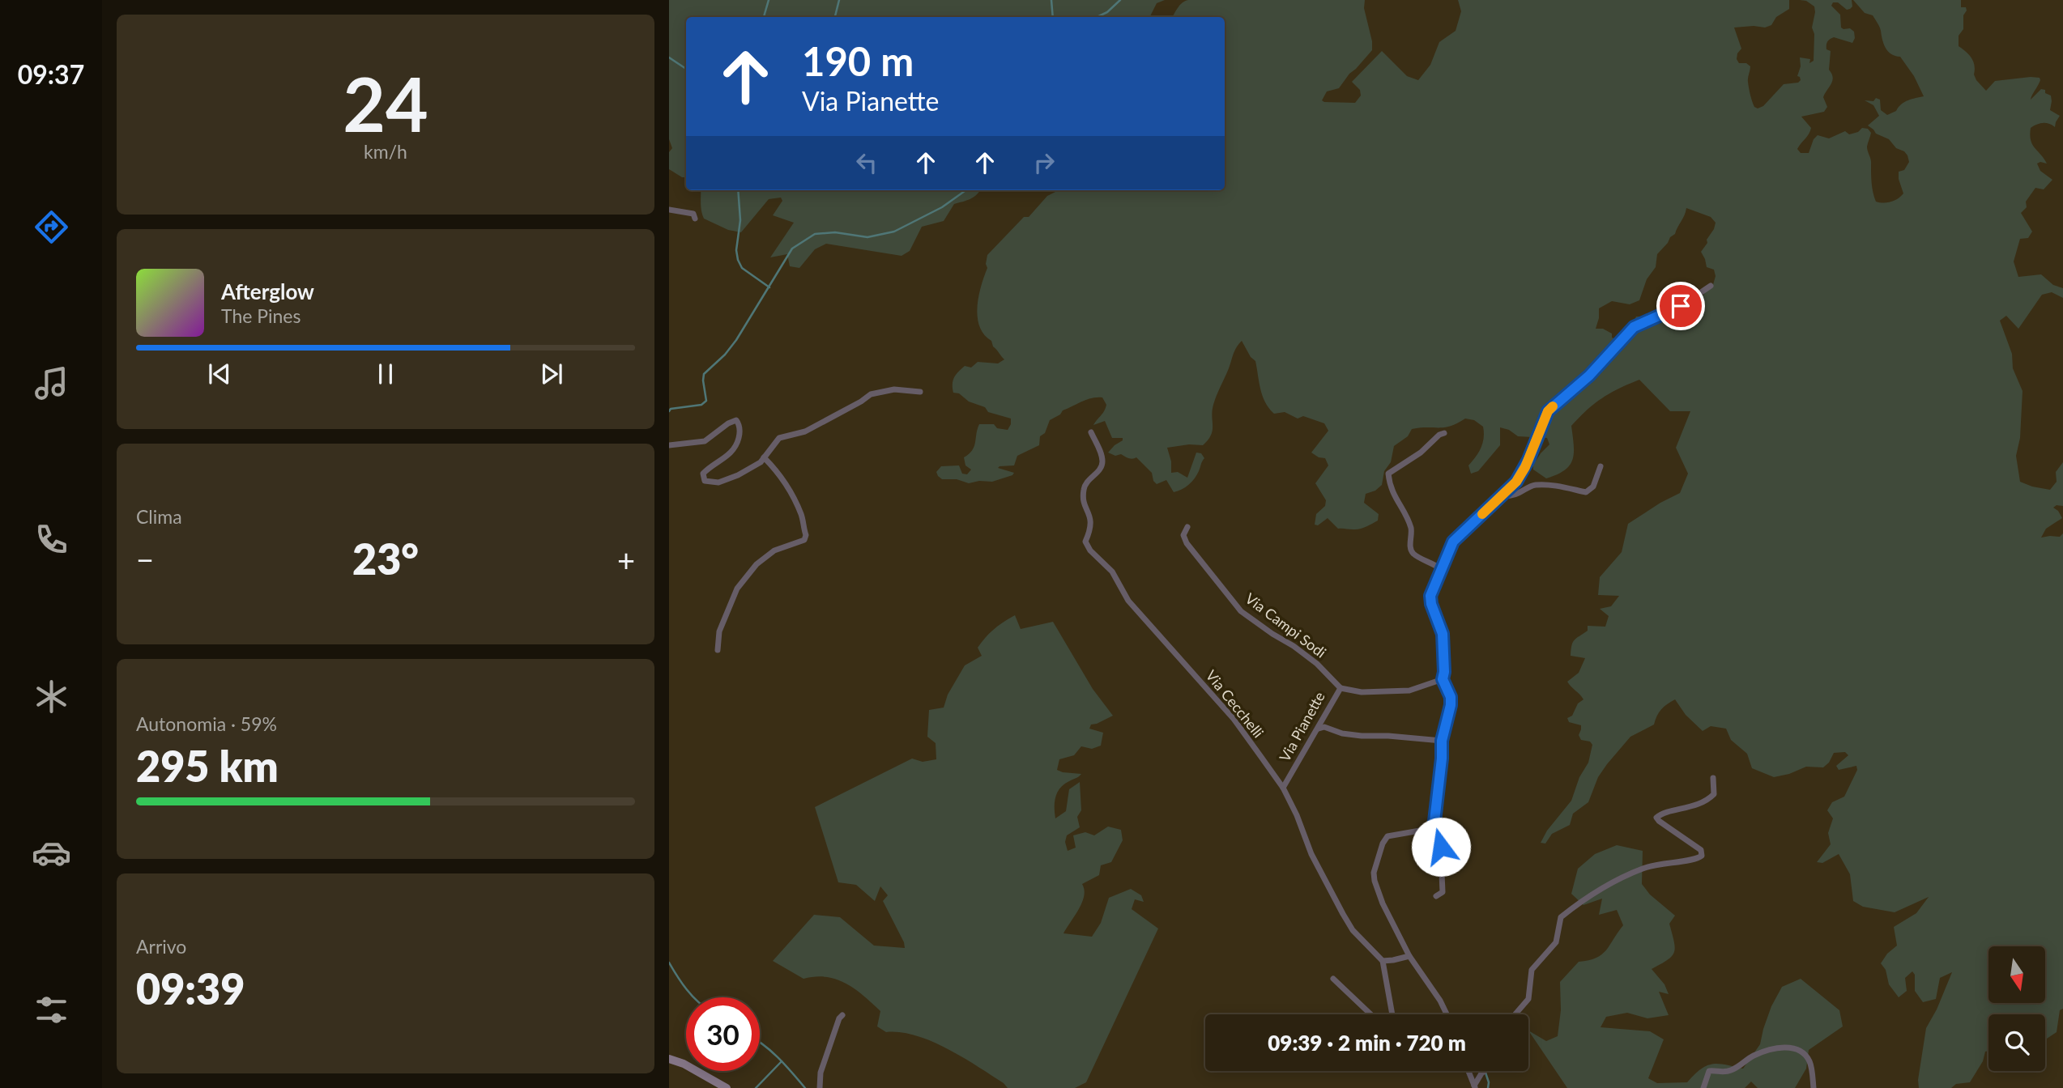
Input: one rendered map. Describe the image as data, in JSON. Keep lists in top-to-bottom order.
{
  "streets": {
    "street": ["Via Campi Sodi", "Via Cecchelli", "Via Pianette"]
  },
  "crossings": [
    ["Via Campi Sodi", "Via Pianette"],
    ["Via Cecchelli", "Via Pianette"]
  ],
  "north": "bottom",
  "page": {
    "tabs": "09:37",
    "tile": [
      ["24", "km/h"],
      "Clima",
      ["Autonomia · 59%", "295 km"],
      ["Arrivo", "09:39"]
    ],
    "turn": ["190 m", "Via Pianette"],
    "song": ["Afterglow", "The Pines"],
    "heat": ["−", "23°", "+"],
    "limit": "30",
    "trip": "09:39 · 2 min · 720 m"
  }
}
